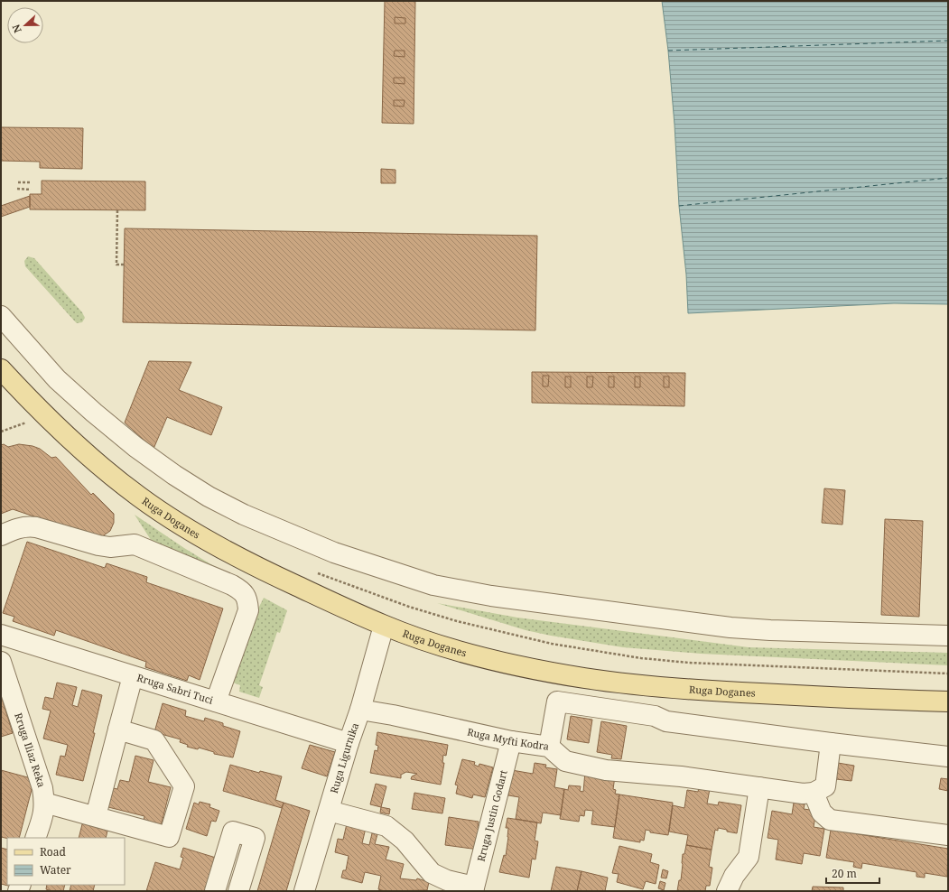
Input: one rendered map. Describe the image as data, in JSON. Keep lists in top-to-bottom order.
{
  "streets": {
    "main road": ["Ruga Doganes"],
    "street": [
      "Rruga Sabri Tuci",
      "Ruga Myfti Kodra",
      "Rruga Iliaz Reka",
      "Ruga Ligurnika",
      "Rruga Justin Godart"
    ]
  },
  "crossings": [
    ["Ruga Doganes", "Ruga Ligurnika"],
    ["Rruga Sabri Tuci", "Ruga Ligurnika"],
    ["Ruga Myfti Kodra", "Ruga Ligurnika"],
    ["Ruga Myfti Kodra", "Rruga Justin Godart"]
  ],
  "legend": ["Road", "Water"],
  "scale_bar": "20 m",
  "north": "left"
}
